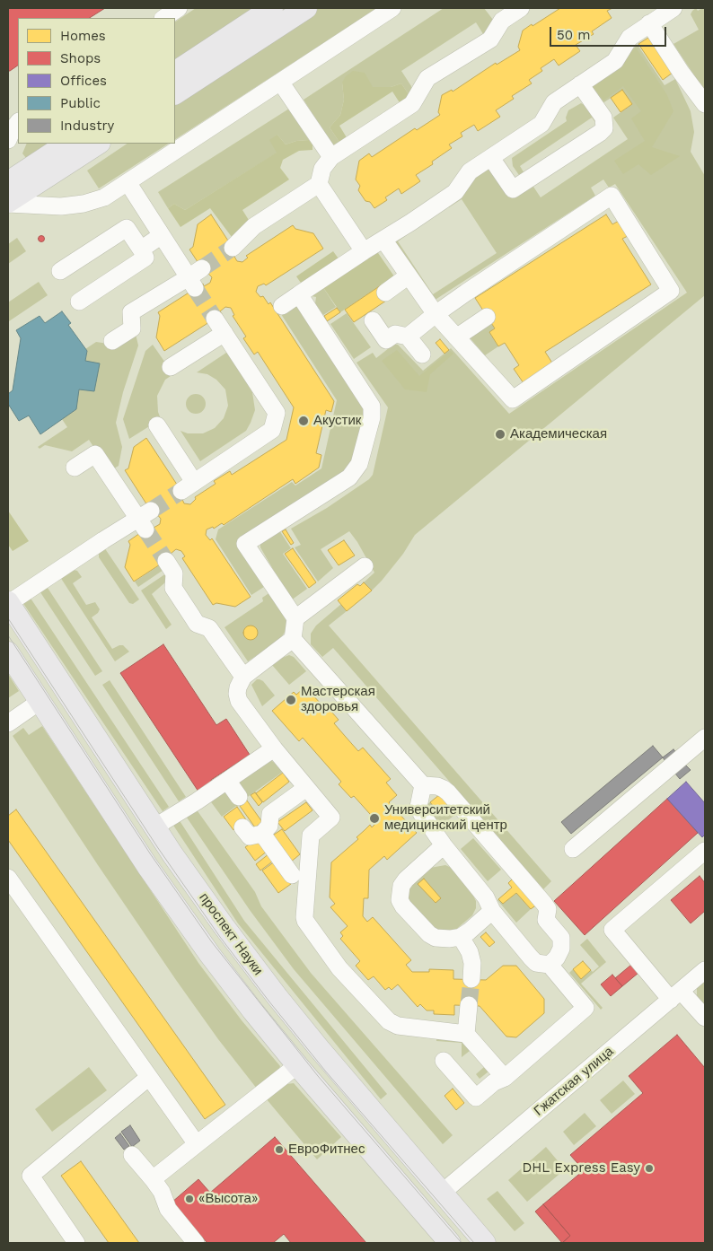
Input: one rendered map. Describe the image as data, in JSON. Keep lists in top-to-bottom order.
{
  "streets": {
    "main road": ["проспект Науки"],
    "street": ["Гжатская улица"]
  },
  "crossings": [
    ["проспект Науки", "Гжатская улица"]
  ],
  "places": [
    "Акустик",
    "Академическая",
    "Мастерская здоровья",
    "Университетский медицинский центр",
    "ЕвроФитнес",
    "DHL Express Easy",
    "«Высота»"
  ],
  "legend": [
    "Homes",
    "Shops",
    "Offices",
    "Public",
    "Industry"
  ],
  "scale_bar": "50 m"
}
